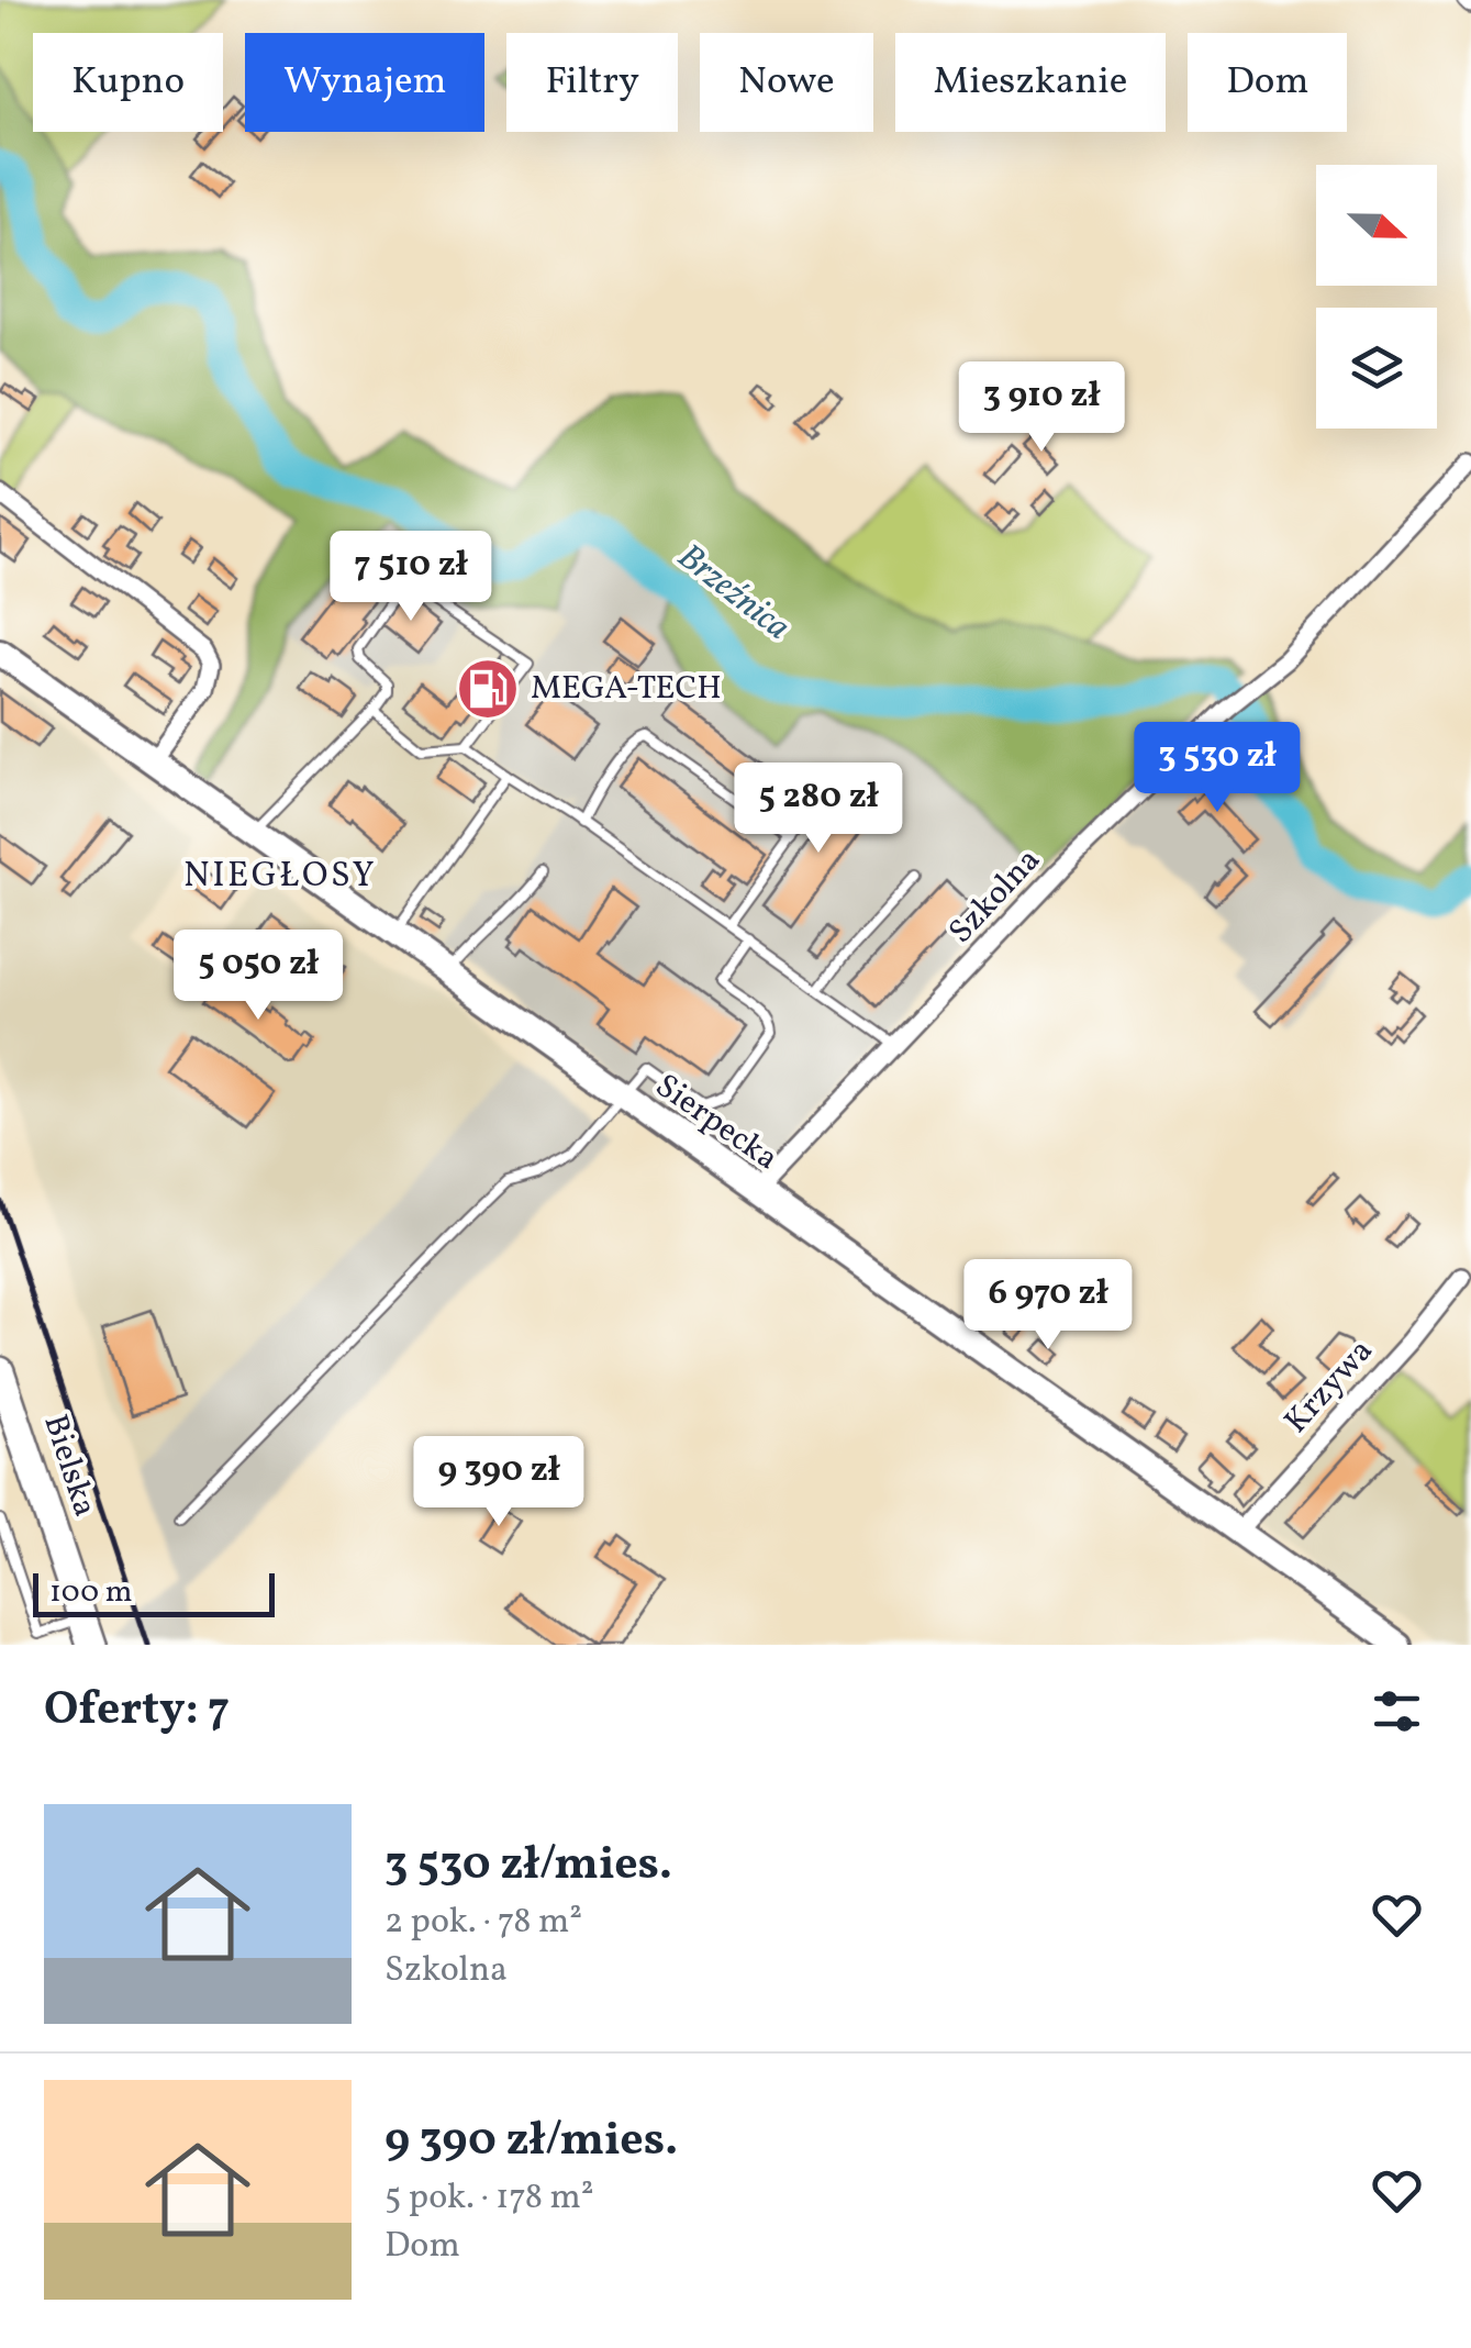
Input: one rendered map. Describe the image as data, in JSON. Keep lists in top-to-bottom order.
{
  "streets": {
    "main road": ["Bielska"],
    "street": ["Szkolna", "Sierpecka", "Krzywa"]
  },
  "crossings": [
    ["Szkolna", "Sierpecka"],
    ["Sierpecka", "Krzywa"]
  ],
  "districts": ["NIEGŁOSY"],
  "water": ["Brzeźnica"],
  "places": {
    "fuel station": ["MEGA-TECH"]
  },
  "scale_bar": "100 m",
  "north": "right",
  "page": {
    "chip": [
      "Kupno",
      "Wynajem",
      "Filtry",
      "Nowe",
      "Mieszkanie",
      "Dom"
    ],
    "price": [
      "3 910 zł",
      "7 510 zł",
      "3 530 zł",
      "5 280 zł",
      "5 050 zł",
      "6 970 zł",
      "9 390 zł"
    ],
    "scale": "100 m",
    "heading": "Oferty: 7",
    "list": [
      {
        "name": "3 530 zł/mies.",
        "note": "2 pok. · 78 m² · Szkolna"
      },
      {
        "name": "9 390 zł/mies.",
        "note": "5 pok. · 178 m² · Dom"
      }
    ]
  }
}
